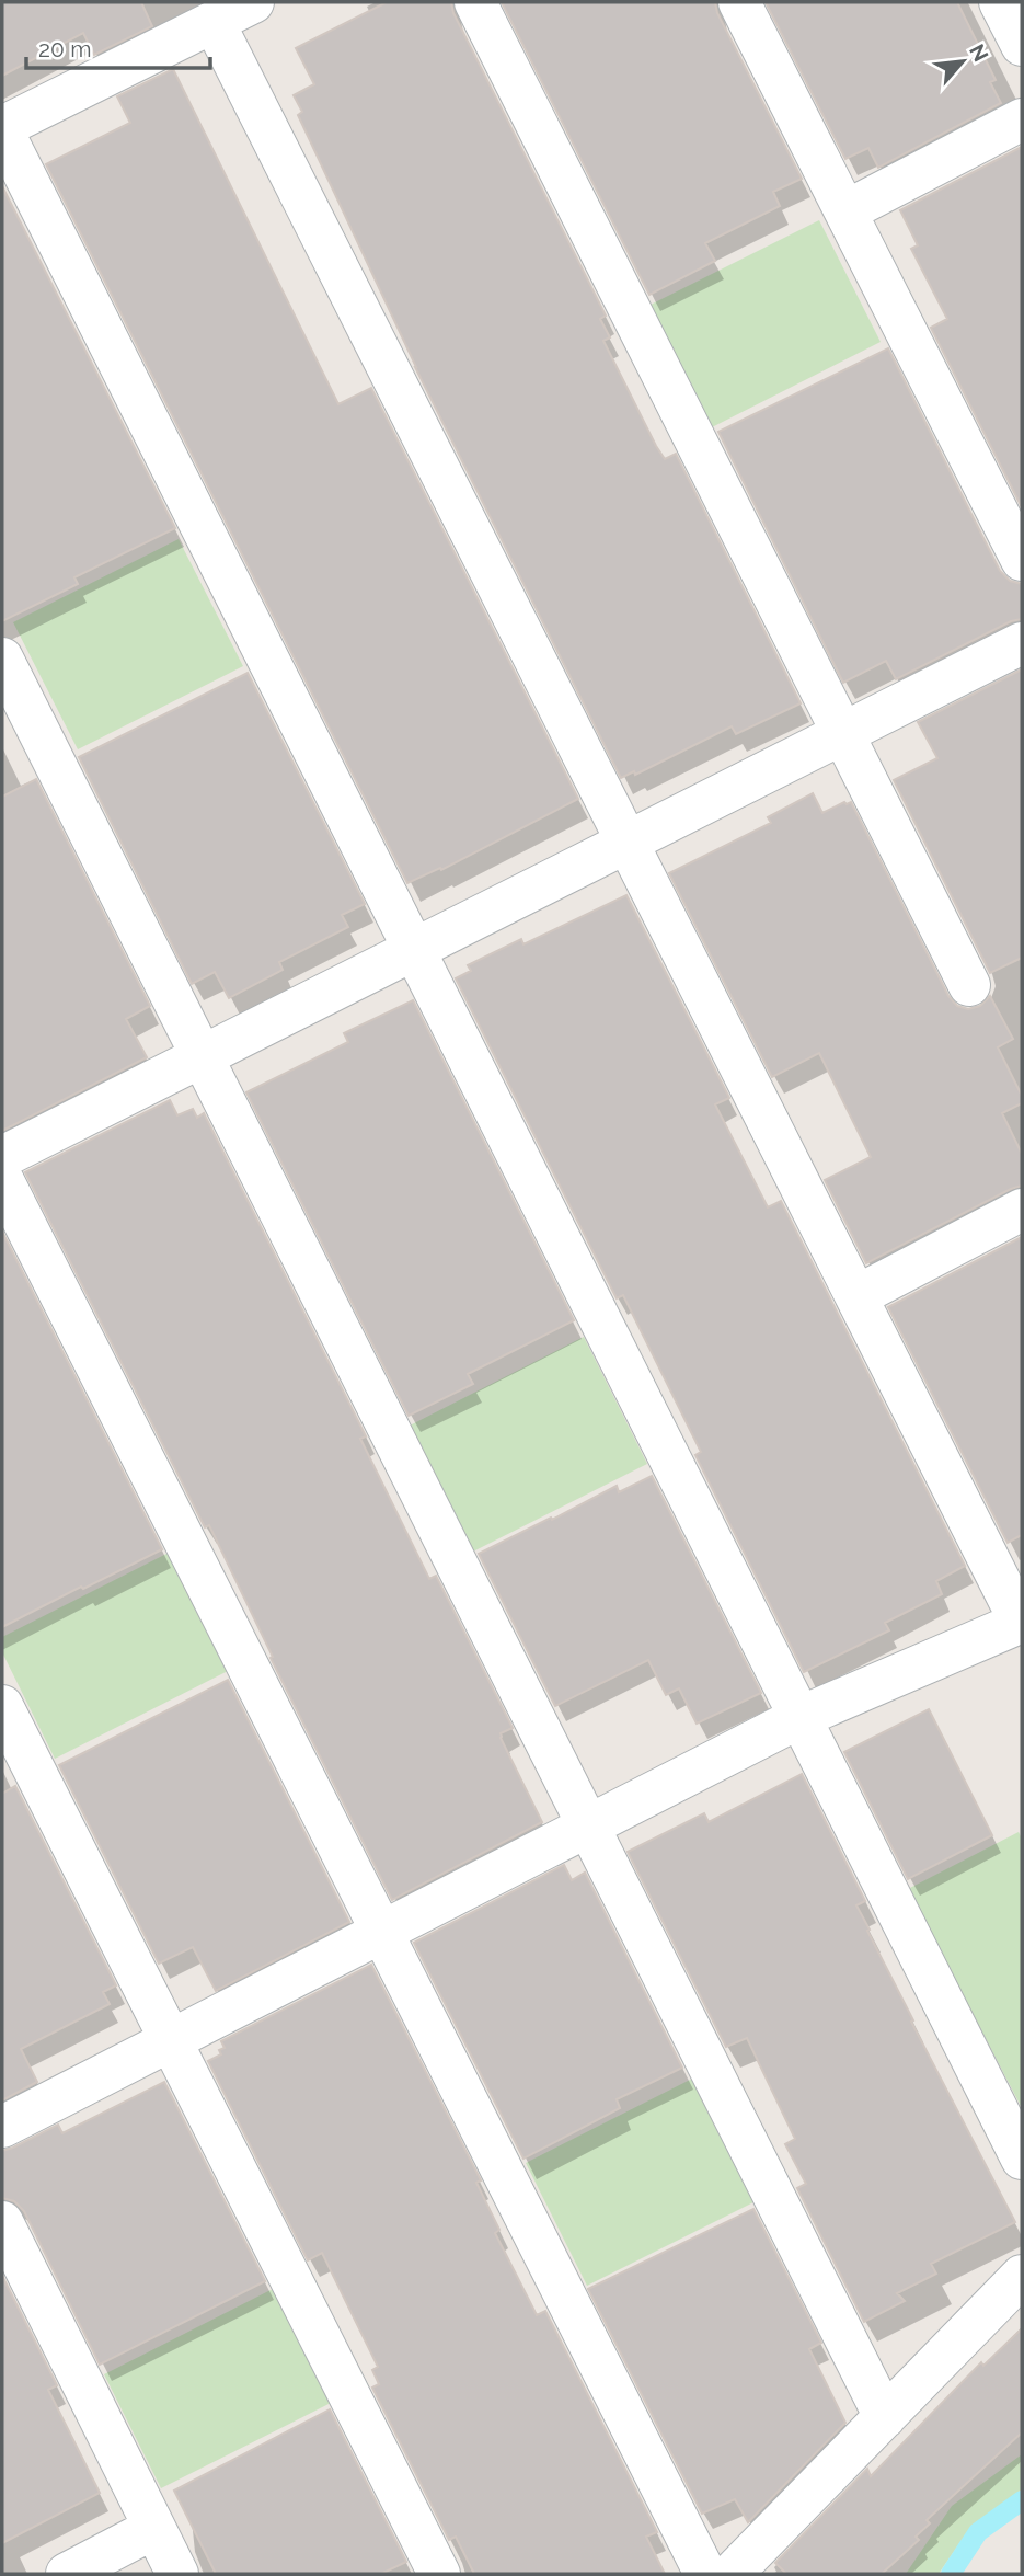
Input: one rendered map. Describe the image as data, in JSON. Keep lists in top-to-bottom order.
{
  "scale_bar": "20 m",
  "north": "top right"
}
